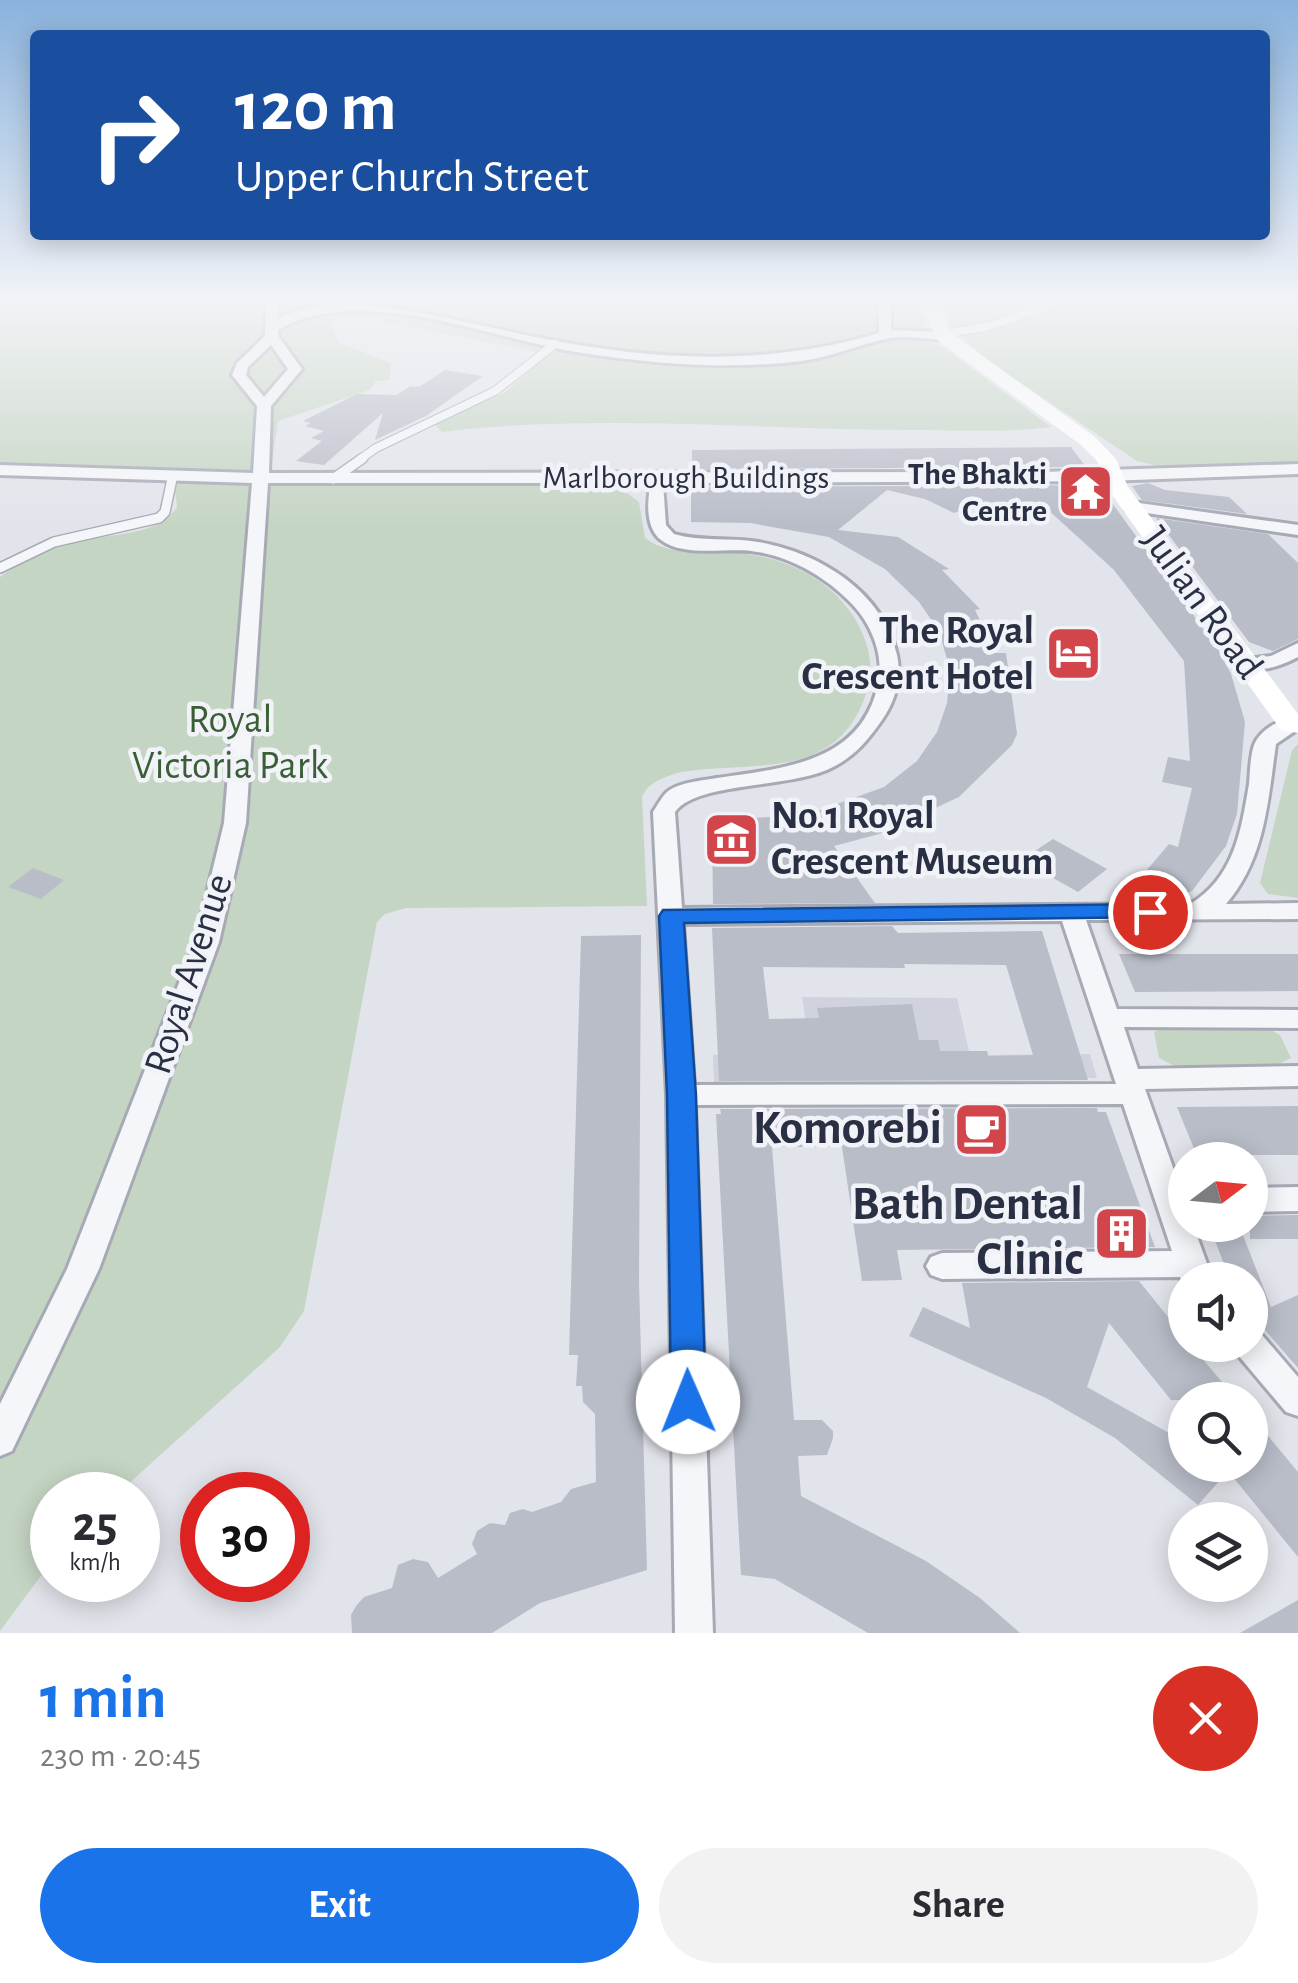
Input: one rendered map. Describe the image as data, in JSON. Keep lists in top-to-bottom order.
{
  "streets": {
    "street": ["Marlborough Buildings", "Julian Road", "Royal Avenue"]
  },
  "crossings": [
    ["Marlborough Buildings", "Julian Road"],
    ["Marlborough Buildings", "Royal Avenue"]
  ],
  "parks": ["Royal Victoria Park"],
  "places": {
    "temple": ["The Bhakti Centre"],
    "hotel": ["The Royal Crescent Hotel"],
    "museum": ["No.1 Royal Crescent Museum"],
    "cafe": ["Komorebi"],
    "building": ["Bath Dental Clinic"]
  },
  "north": "right",
  "page": {
    "turn": ["120 m", "Upper Church Street"],
    "speed": "25 km/h",
    "limit": "30",
    "heading": ["1 min", "230 m · 20:45"],
    "buttons": ["Exit", "Share"]
  }
}
